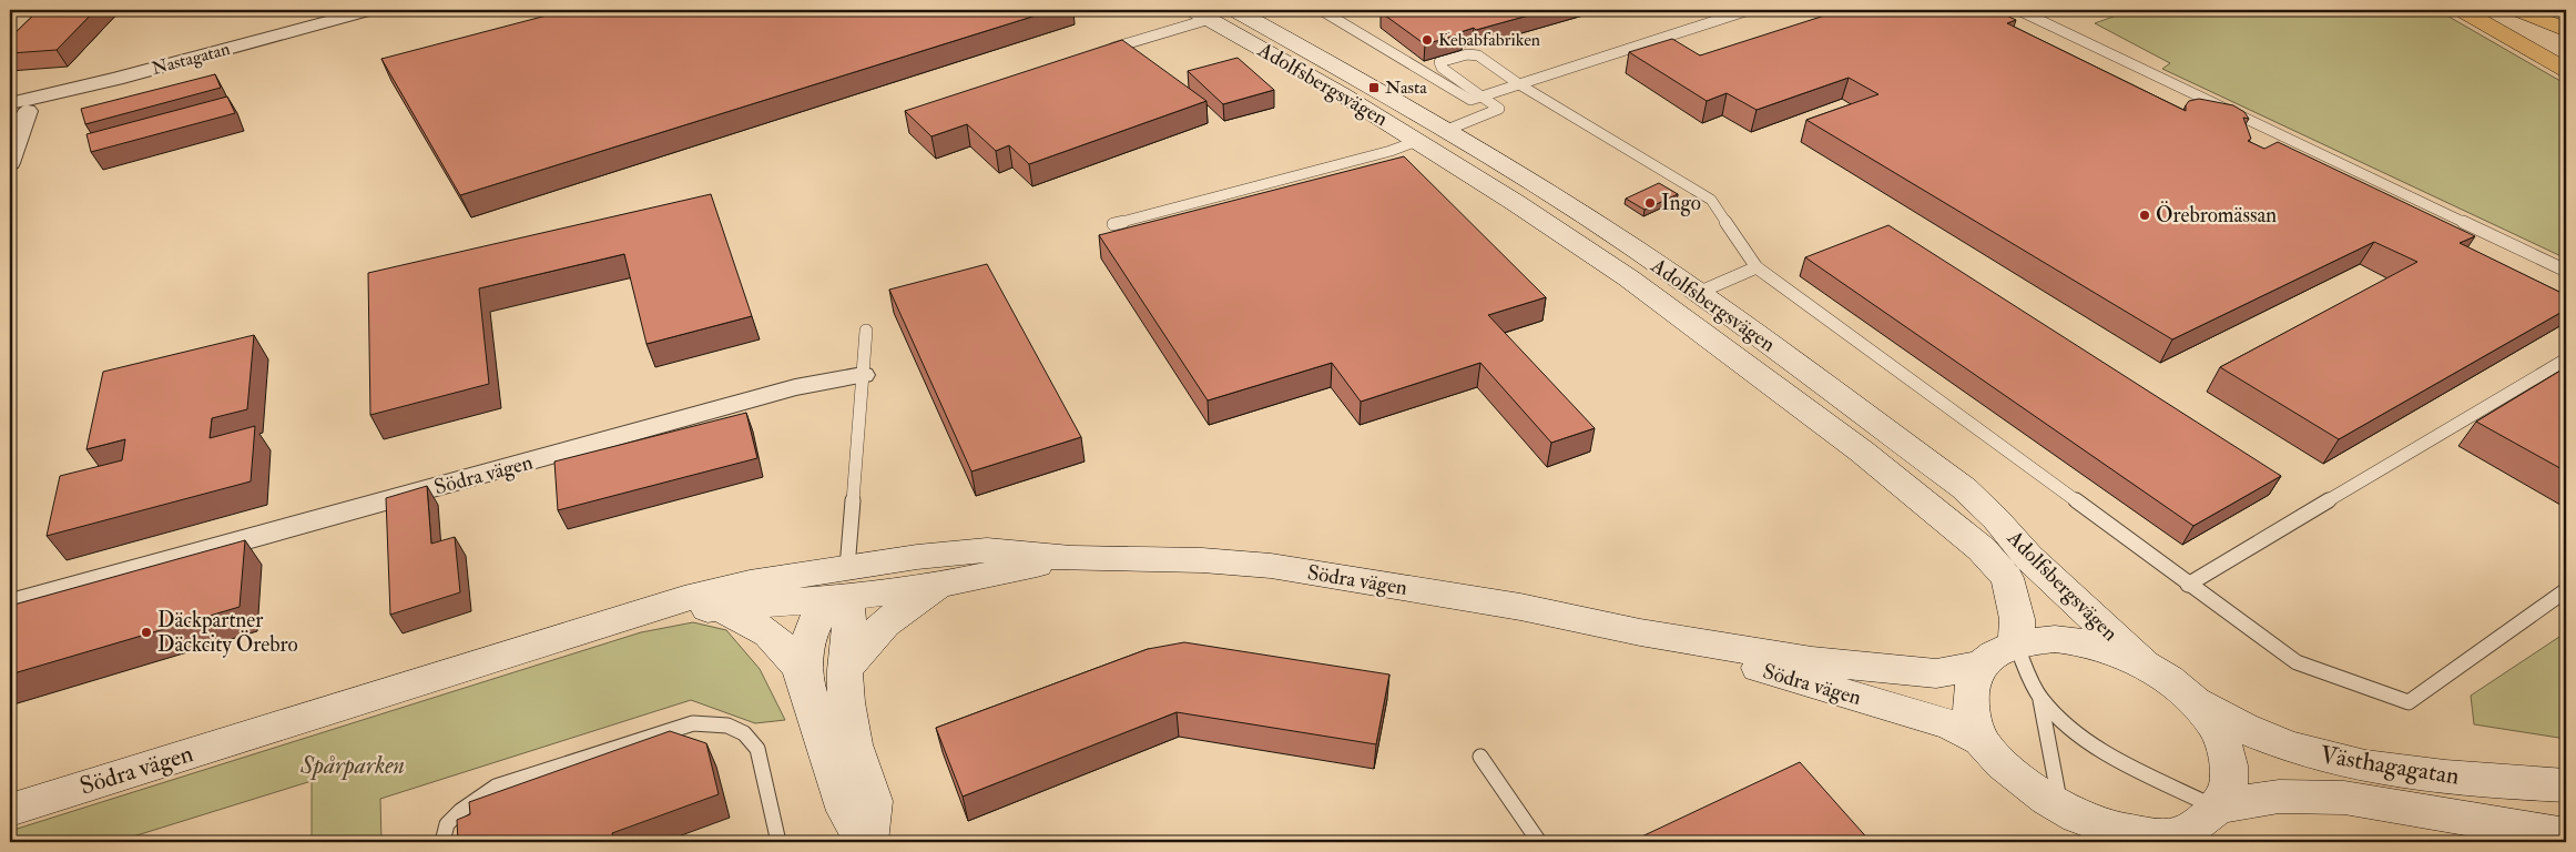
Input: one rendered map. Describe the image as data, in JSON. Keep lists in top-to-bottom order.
{
  "streets": {
    "main road": ["Adolfsbergsvägen", "Södra vägen", "Västhagagatan"],
    "street": ["Nastagatan"]
  },
  "parks": ["Spårparken"],
  "places": {
    "other": [
      "Kebabfabriken",
      "Ingo",
      "Örebromässan",
      "Däckpartner Däckcity Örebro"
    ],
    "transit": ["Nasta"]
  }
}
